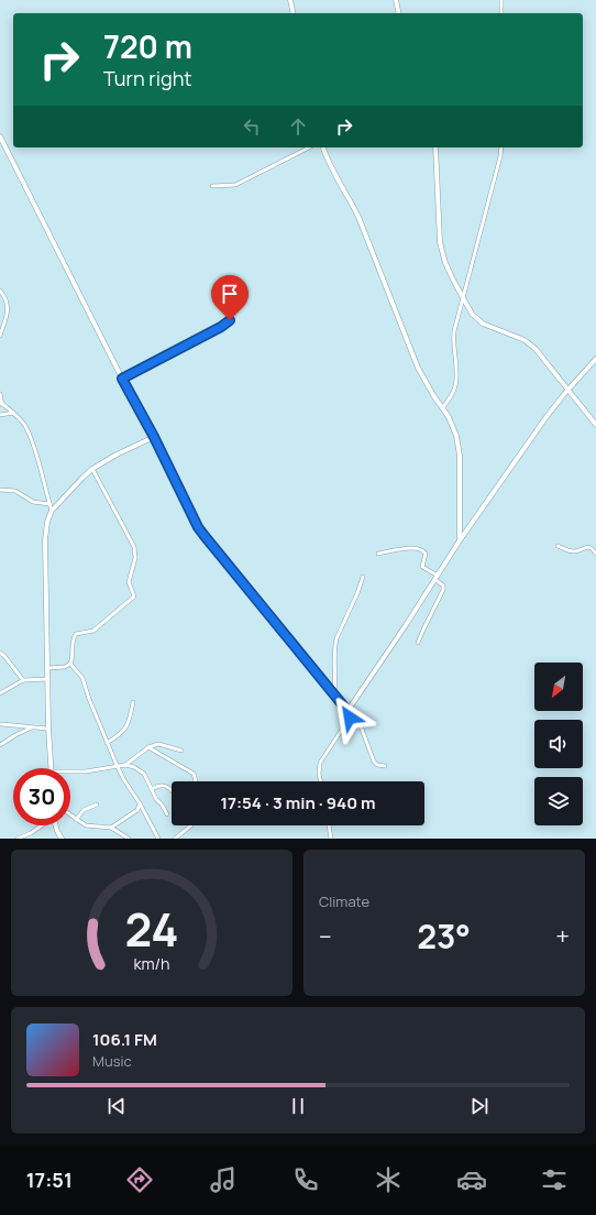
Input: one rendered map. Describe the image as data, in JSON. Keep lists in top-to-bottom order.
{
  "north": "bottom left",
  "page": {
    "turn": ["720 m", "Turn right"],
    "limit": "30",
    "trip": "17:54 · 3 min · 940 m",
    "tile": "Climate",
    "heat": ["−", "23°", "+"],
    "song": ["106.1 FM", "Music"],
    "tabs": "17:51",
    "gauge": ["24", "km/h"]
  }
}
